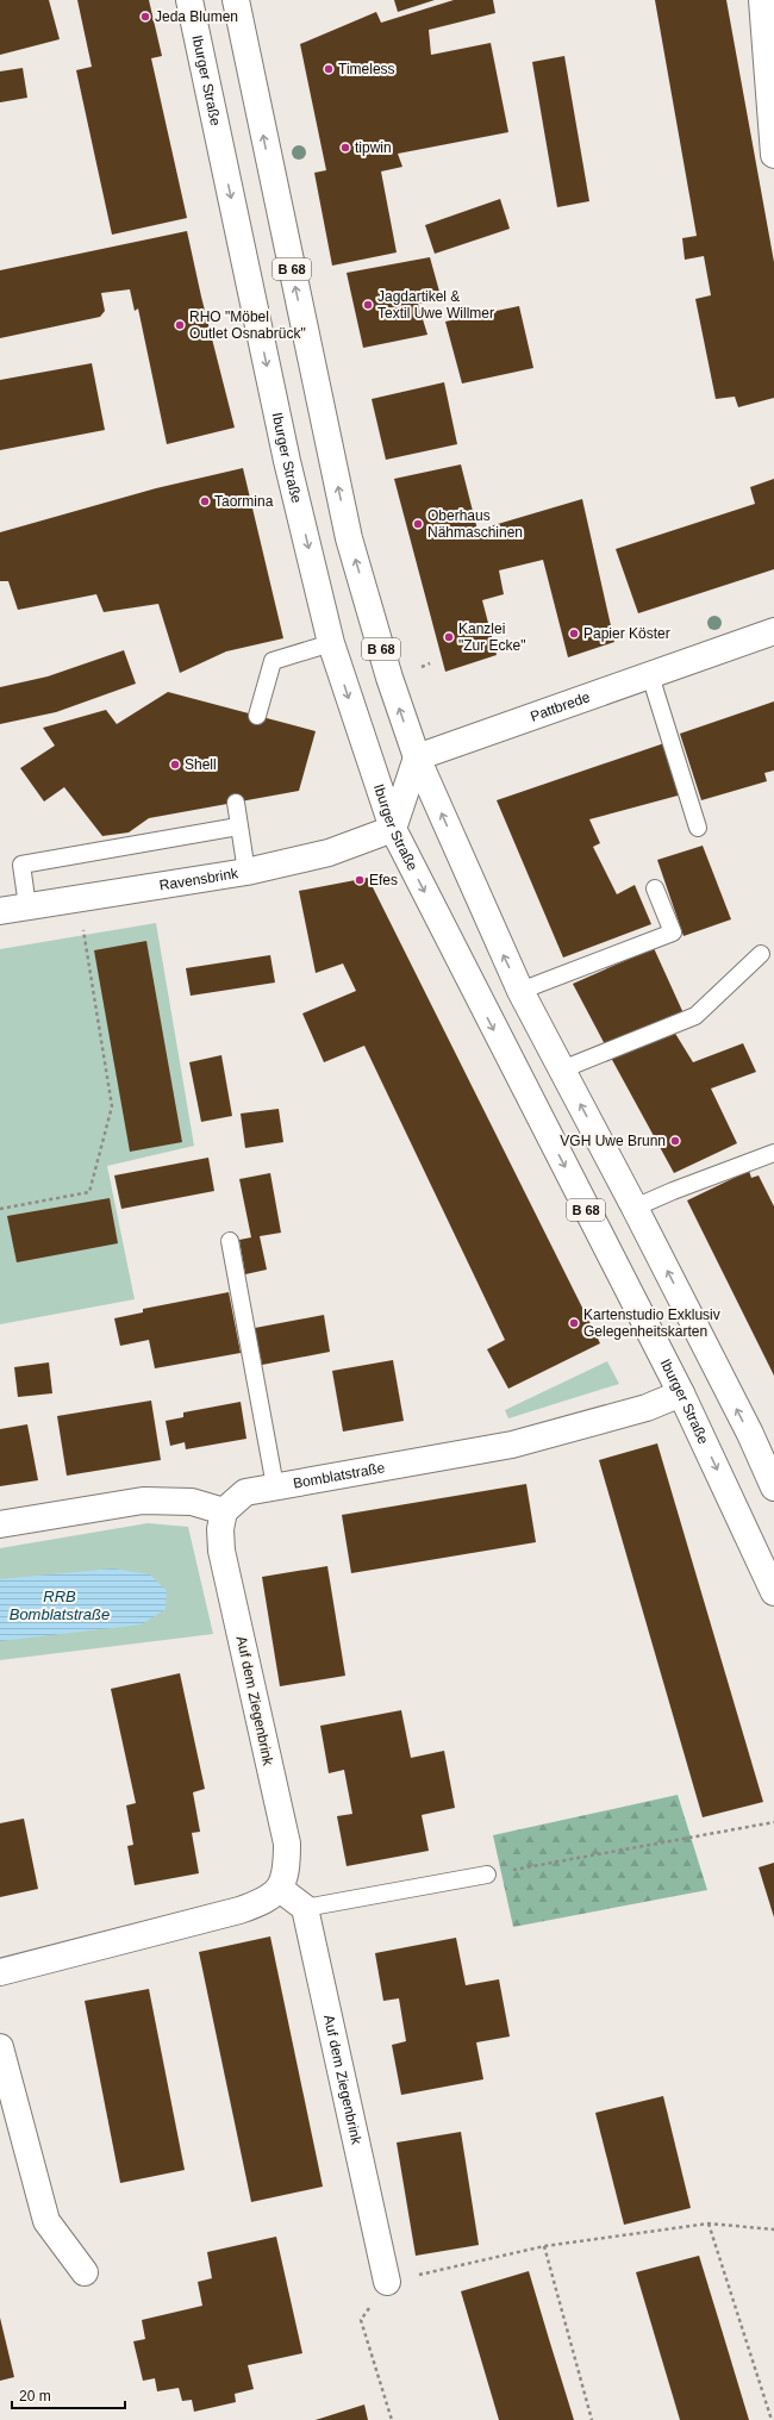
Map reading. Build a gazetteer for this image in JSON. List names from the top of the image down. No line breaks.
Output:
{"streets":{"main road":["Iburger Straße","B 68","Pattbrede","Ravensbrink","Bomblatstraße","Auf dem Ziegenbrink"]},"crossings":[["Iburger Straße","Ravensbrink"],["Iburger Straße","Bomblatstraße"],["B 68","Pattbrede"],["Bomblatstraße","Auf dem Ziegenbrink"]],"water":["RRB Bomblatstraße"],"places":["Jeda Blumen","Timeless","tipwin","Jagdartikel & Textil Uwe Willmer","RHO \"Möbel Outlet Osnabrück\"","Taormina","Oberhaus Nähmaschinen","Papier Köster","Kanzlei \"Zur Ecke\"","Shell","Efes","VGH Uwe Brunn","Kartenstudio Exklusiv Gelegenheitskarten"],"scale_bar":"20 m"}
